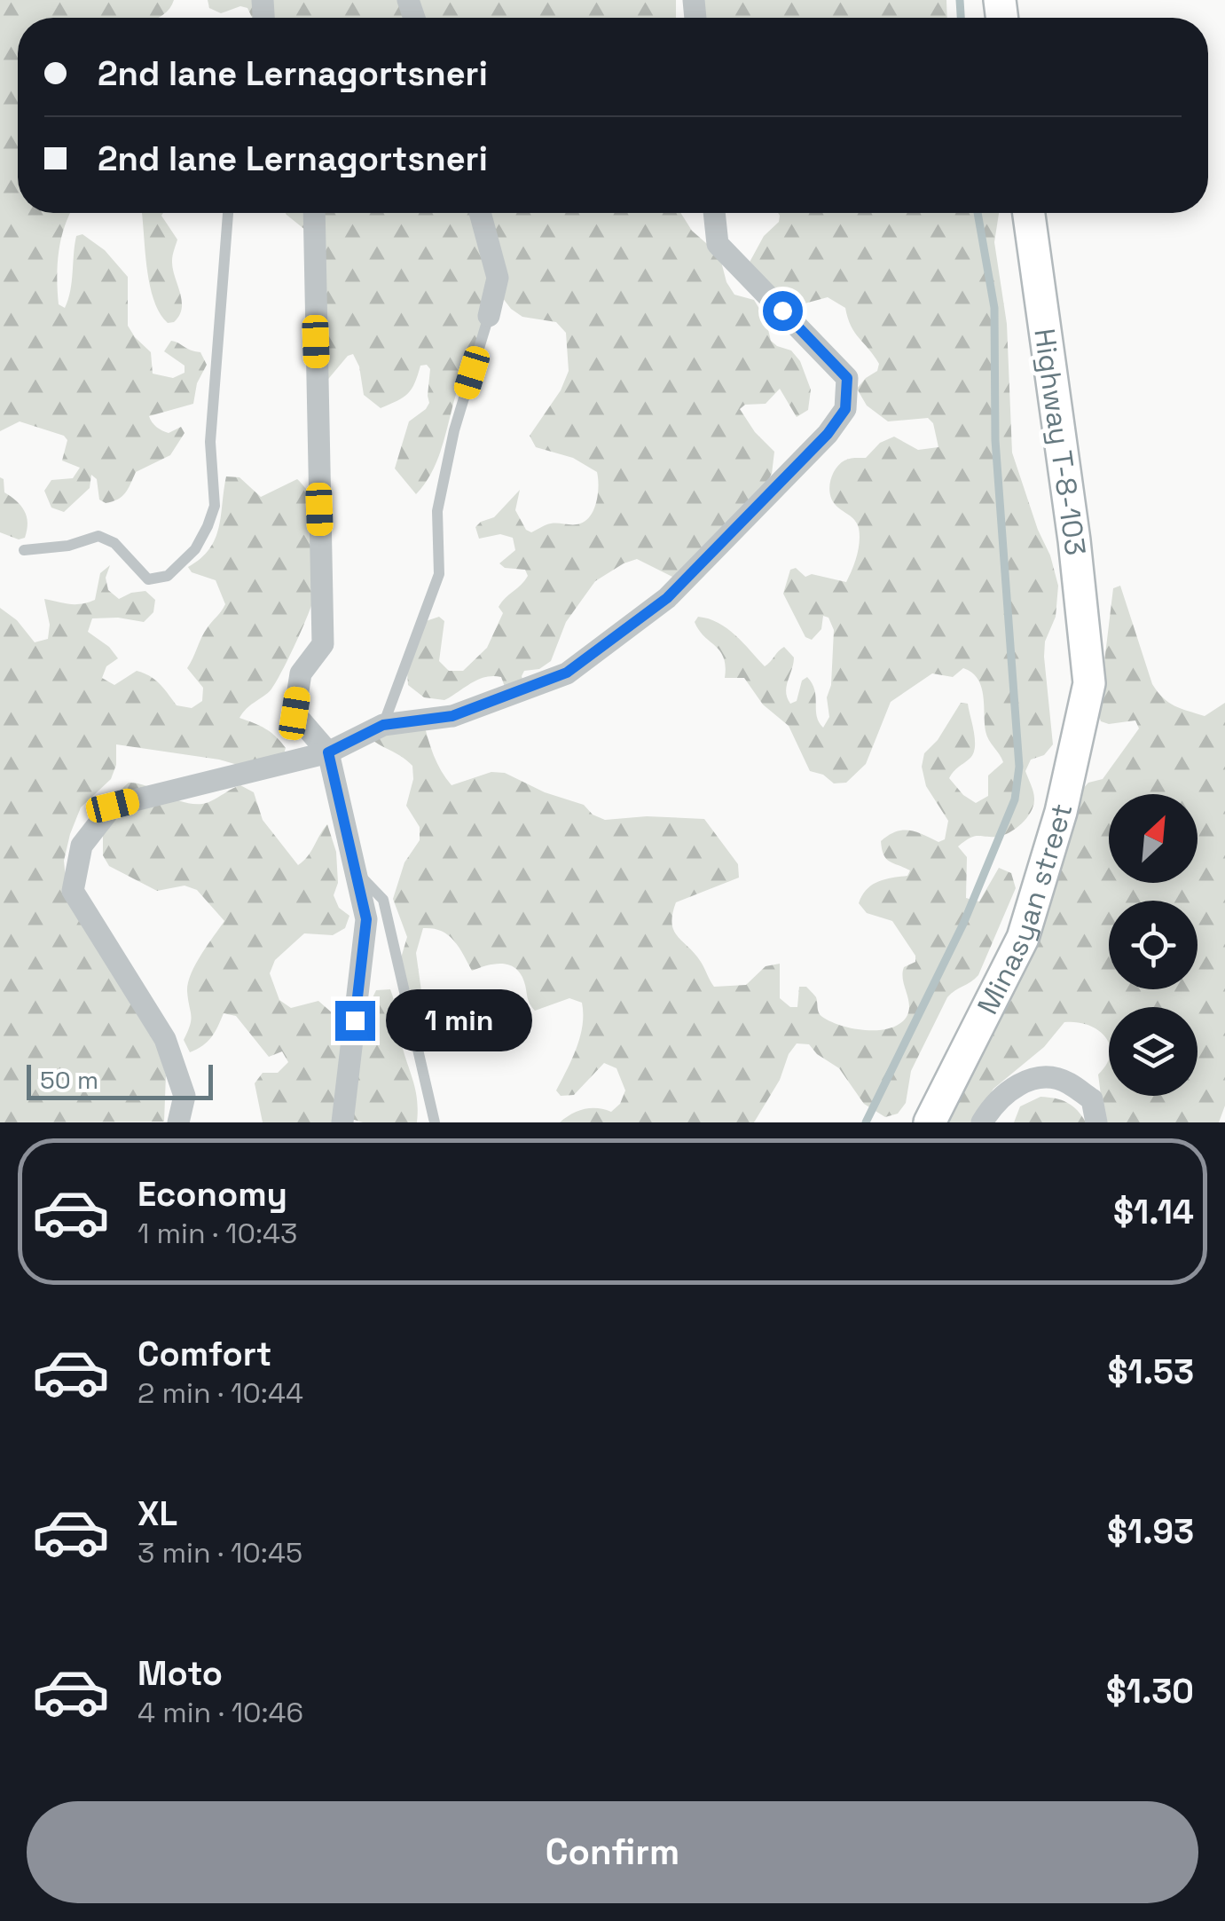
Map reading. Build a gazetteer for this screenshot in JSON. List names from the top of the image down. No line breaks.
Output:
{"streets":{"street":["Highway T-8-103","Minasyan street"]},"crossings":[["Highway T-8-103","Minasyan street"]],"scale_bar":"50 m","north":"top right","page":{"banner":["2nd lane Lernagortsneri","2nd lane Lernagortsneri"],"bubble":"1 min","scale":"50 m","list":[{"name":"Economy","note":"1 min · 10:43","value":"$1.14"},{"name":"Comfort","note":"2 min · 10:44","value":"$1.53"},{"name":"XL","note":"3 min · 10:45","value":"$1.93"},{"name":"Moto","note":"4 min · 10:46","value":"$1.30"}],"buttons":"Confirm"}}
